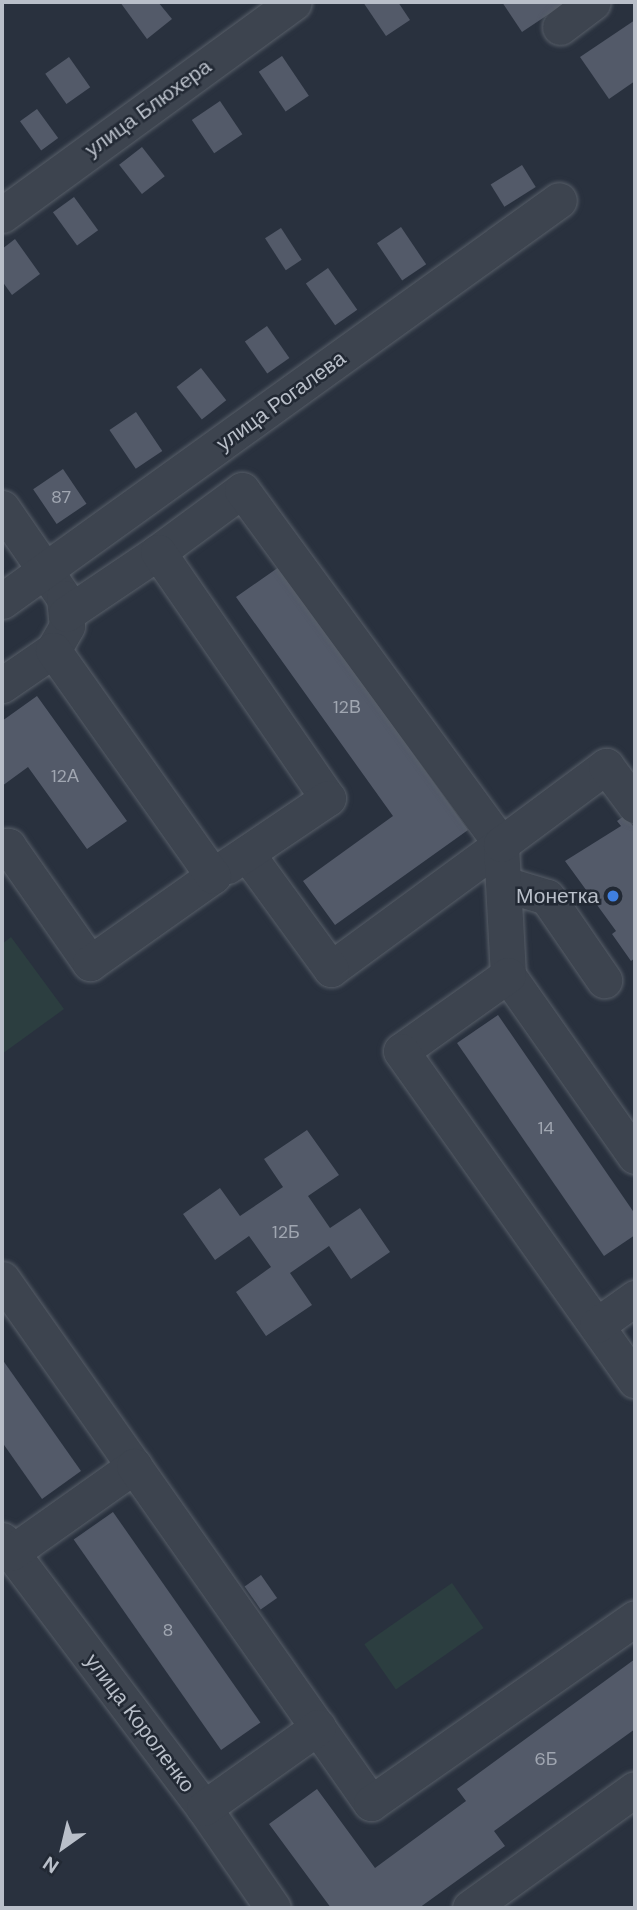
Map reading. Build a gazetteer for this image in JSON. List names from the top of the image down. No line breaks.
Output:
{"streets":{"street":["улица Блюхера","улица Рогалева","улица Короленко"]},"places":["Монетка"],"house_numbers":["87","12В","12А","14","12Б","8","6Б"],"north":"bottom left"}
